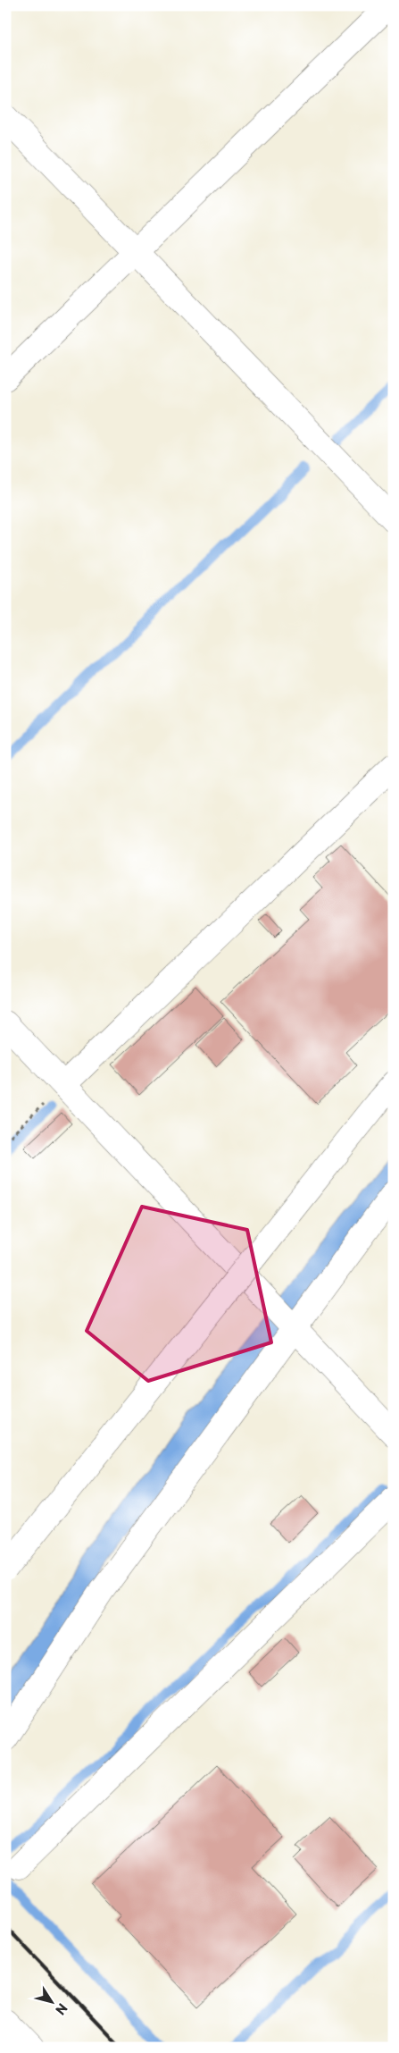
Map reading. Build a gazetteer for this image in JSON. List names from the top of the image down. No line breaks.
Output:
{"north":"bottom right"}
